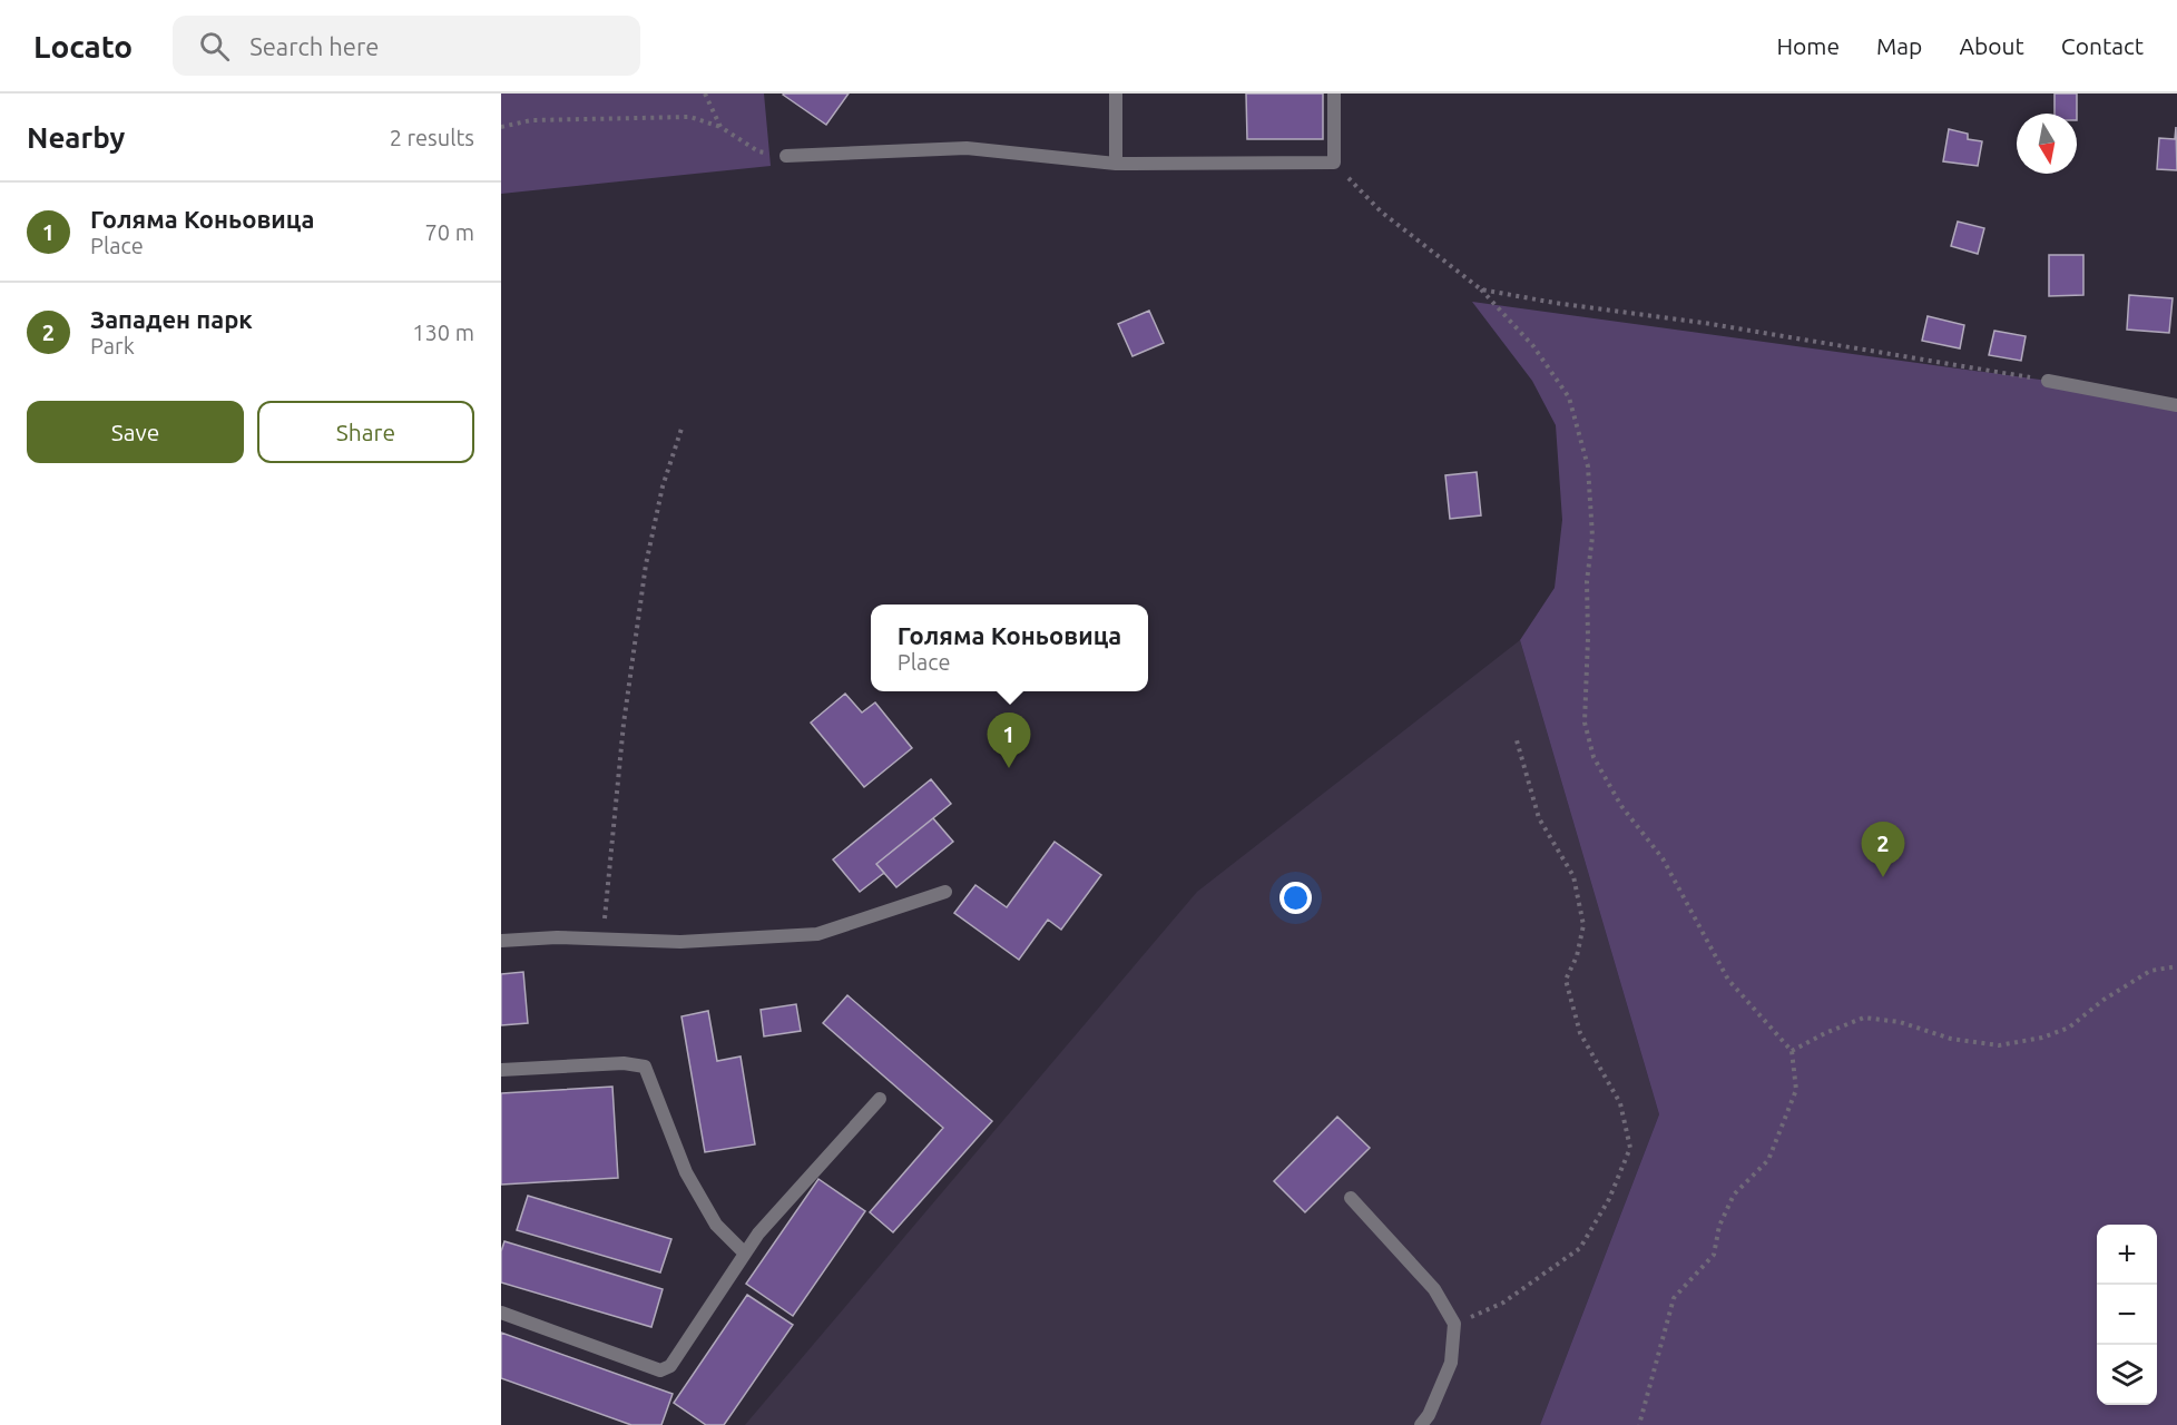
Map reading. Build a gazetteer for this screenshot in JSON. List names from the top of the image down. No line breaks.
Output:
{"north":"bottom","page":{"header":"Locato","search":"Search here","nav":["Home","Map","About","Contact"],"heading":["Nearby","2 results"],"list":[{"mark":"1","name":"Голяма Коньовица","note":"Place","value":"70 m"},{"mark":"2","name":"Западен парк","note":"Park","value":"130 m"}],"buttons":["Save","Share"],"popup":["Голяма Коньовица","Place"],"pins":["1","2"],"map_buttons":["+","−"]}}
